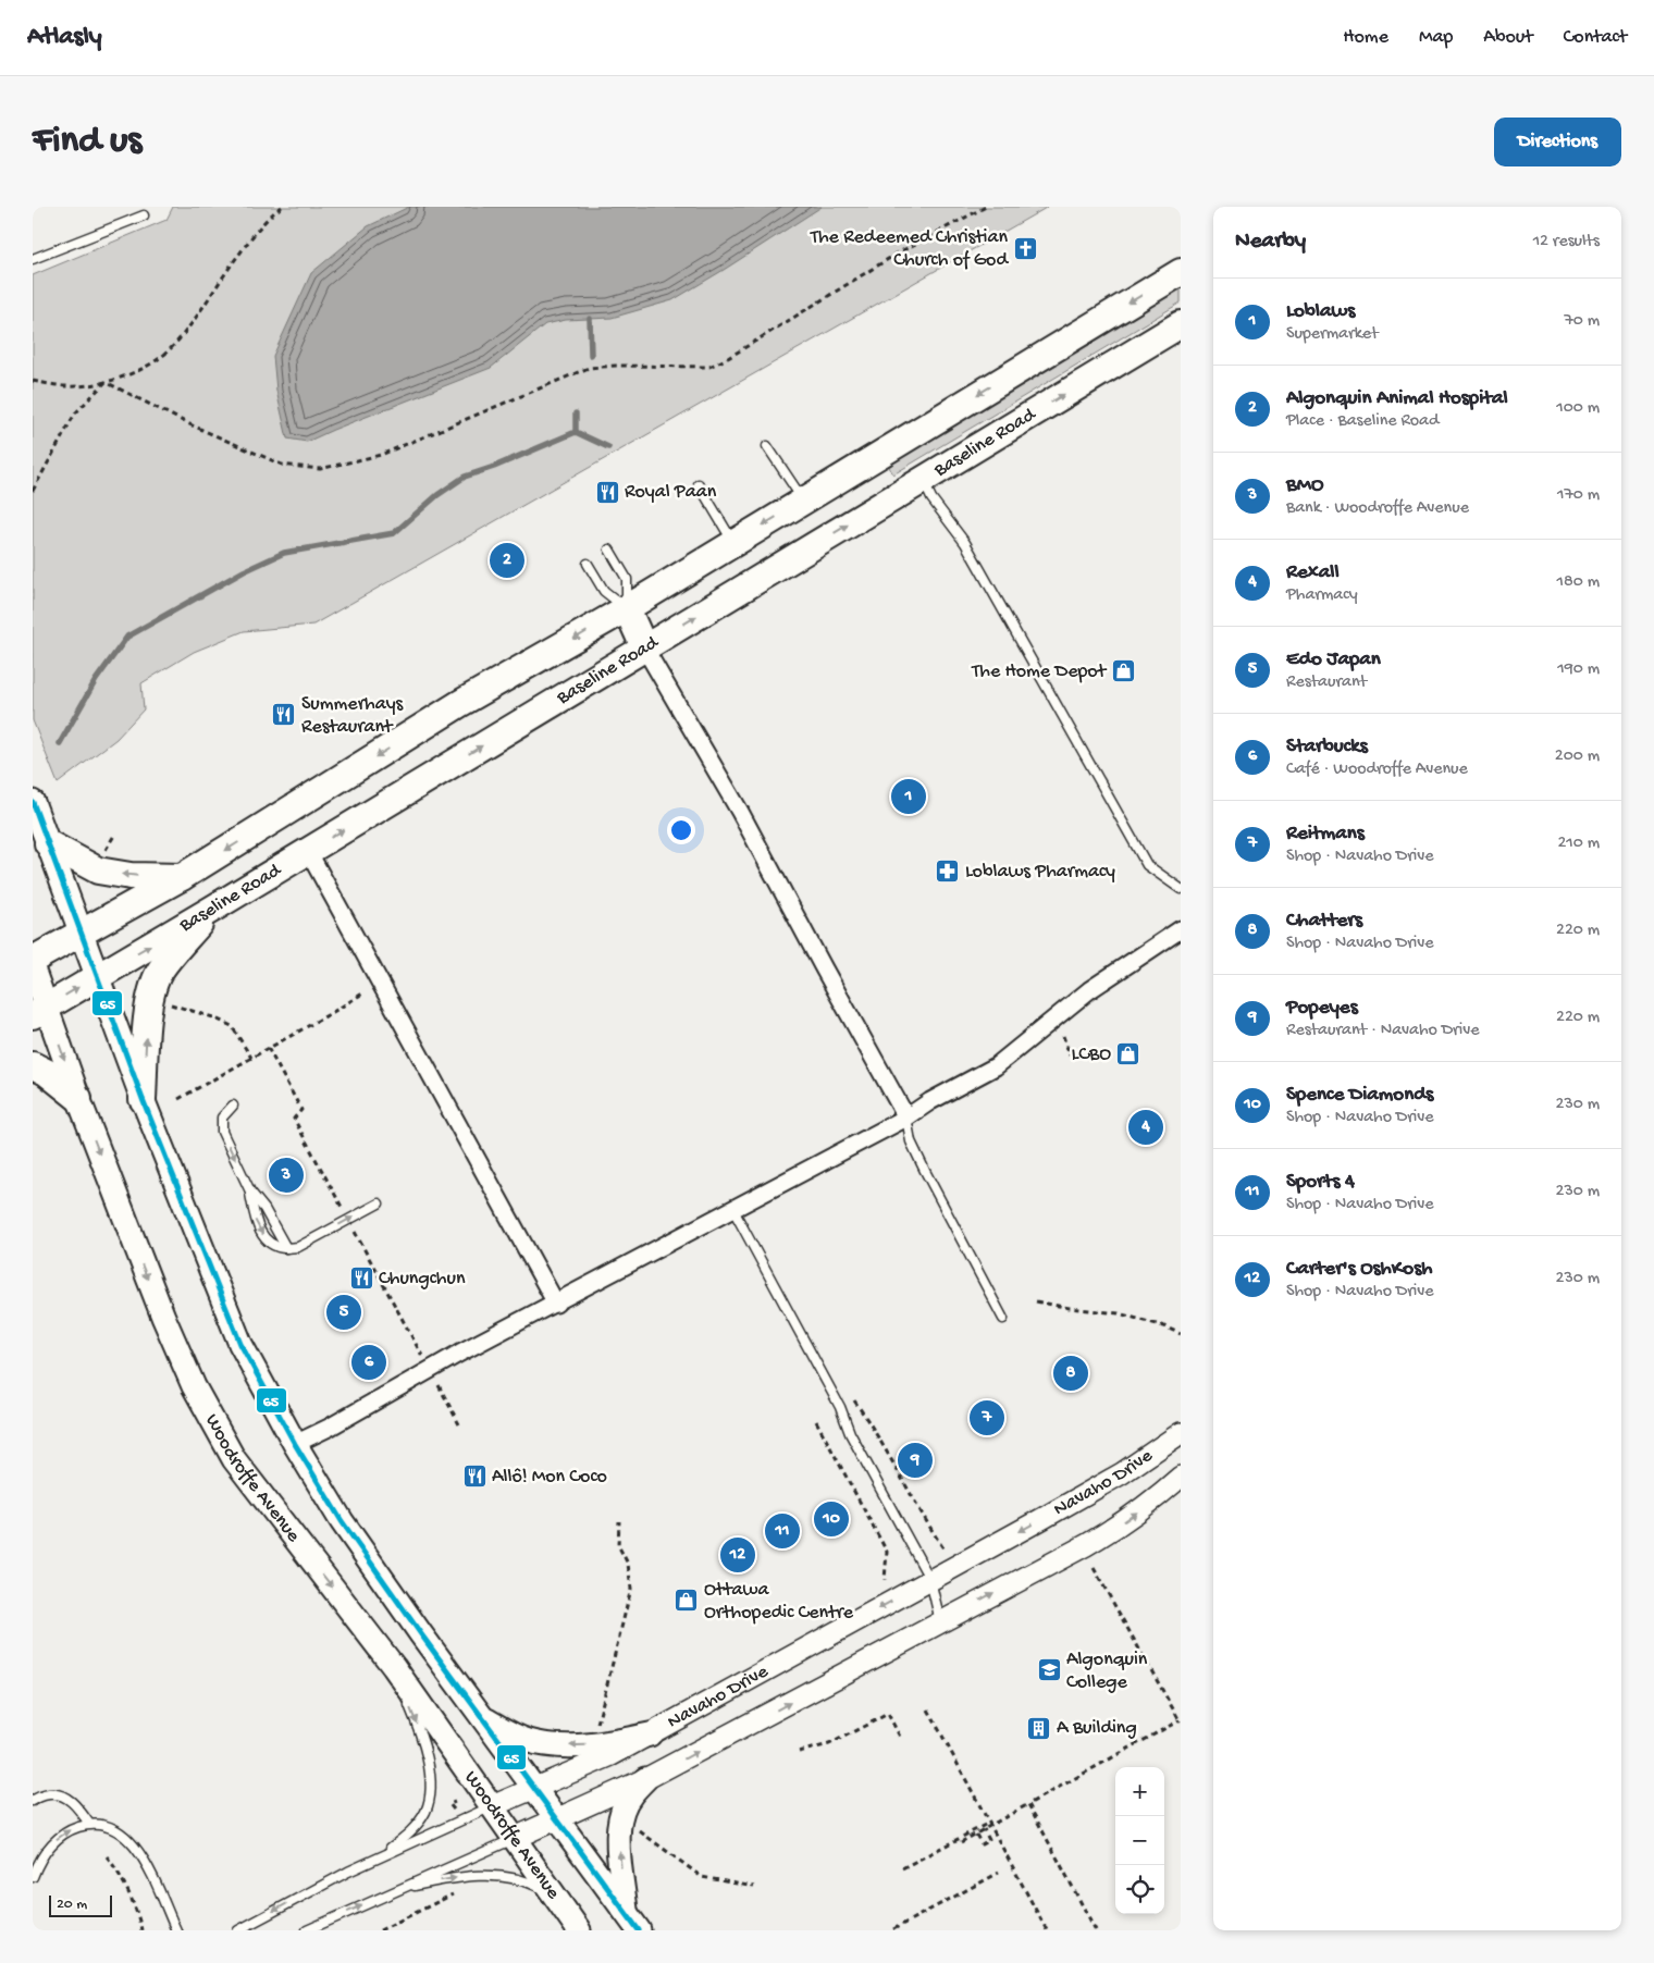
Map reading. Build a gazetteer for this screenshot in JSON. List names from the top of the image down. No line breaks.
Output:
{"streets":{"main road":["Baseline Road","Woodroffe Avenue"],"street":["Navaho Drive"]},"crossings":[["Baseline Road","Woodroffe Avenue"],["Woodroffe Avenue","Navaho Drive"]],"places":{"church":["The Redeemed Christian Church of God"],"restaurant":["Royal Paan","Summerhays Restaurant","Chungchun","Allô! Mon Coco"],"shop":["The Home Depot","LCBO","Ottawa Orthopedic Centre"],"pharmacy":["Loblaws Pharmacy"],"school or university":["Algonquin College"],"building":["A Building"]},"lines":["transit line 65"],"scale_bar":"20 m","page":{"header":"Atlasly","nav":["Home","Map","About","Contact"],"buttons":"Directions","title":"Find us","heading":["Nearby","12 results"],"list":[{"mark":"1","name":"Loblaws","note":"Supermarket","value":"70 m"},{"mark":"2","name":"Algonquin Animal Hospital","note":"Place · Baseline Road","value":"100 m"},{"mark":"3","name":"BMO","note":"Bank · Woodroffe Avenue","value":"170 m"},{"mark":"4","name":"Rexall","note":"Pharmacy","value":"180 m"},{"mark":"5","name":"Edo Japan","note":"Restaurant","value":"190 m"},{"mark":"6","name":"Starbucks","note":"Café · Woodroffe Avenue","value":"200 m"},{"mark":"7","name":"Reitmans","note":"Shop · Navaho Drive","value":"210 m"},{"mark":"8","name":"Chatters","note":"Shop · Navaho Drive","value":"220 m"},{"mark":"9","name":"Popeyes","note":"Restaurant · Navaho Drive","value":"220 m"},{"mark":"10","name":"Spence Diamonds","note":"Shop · Navaho Drive","value":"230 m"},{"mark":"11","name":"Sports 4","note":"Shop · Navaho Drive","value":"230 m"},{"mark":"12","name":"Carter's OshKosh","note":"Shop · Navaho Drive","value":"230 m"}],"pins":["2","1","4","3","5","6","8","7","9","10","11","12"],"map_buttons":["+","−"],"scale":"20 m"}}
